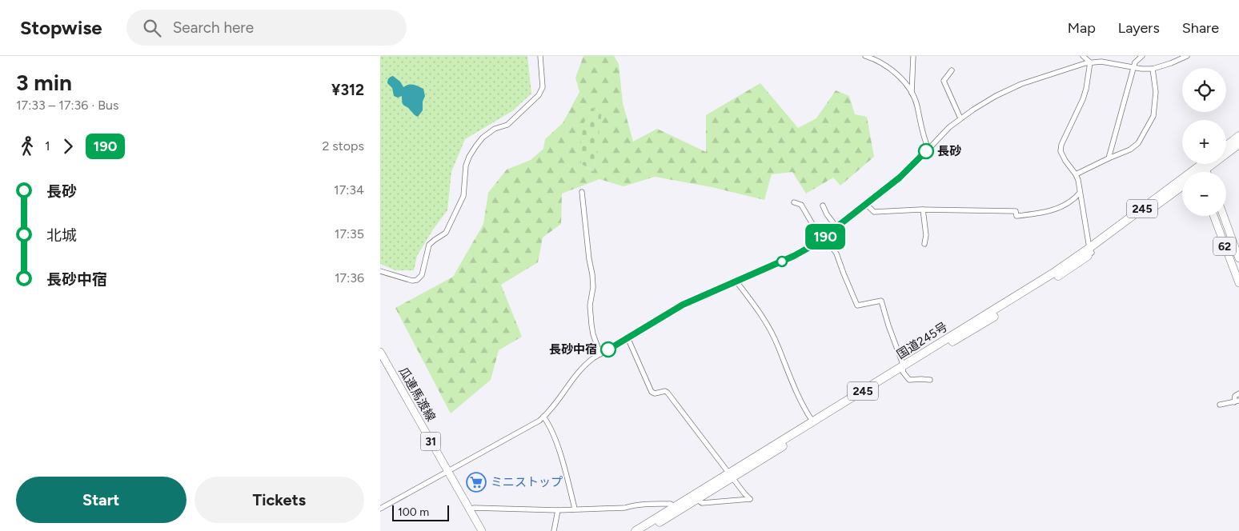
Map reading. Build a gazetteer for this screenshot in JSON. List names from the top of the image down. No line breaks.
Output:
{"streets":{"highway":["245","国道245号"],"main road":["62","瓜連馬渡線","31"]},"places":{"other":["長砂","長砂中宿"],"supermarket":["ミニストップ"]},"lines":["bus line 190"],"scale_bar":"100 m","page":{"header":"Stopwise","search":"Search here","nav":["Map","Layers","Share"],"heading":["3 min","17:33 – 17:36 · Bus","¥312"],"on_map":"190","map_buttons":["+","−"],"legs":["1","190","2 stops"],"list":[{"name":"長砂","value":"17:34"},{"name":"北城","value":"17:35"},{"name":"長砂中宿","value":"17:36"}],"buttons":["Start","Tickets"],"scale":"100 m"}}
